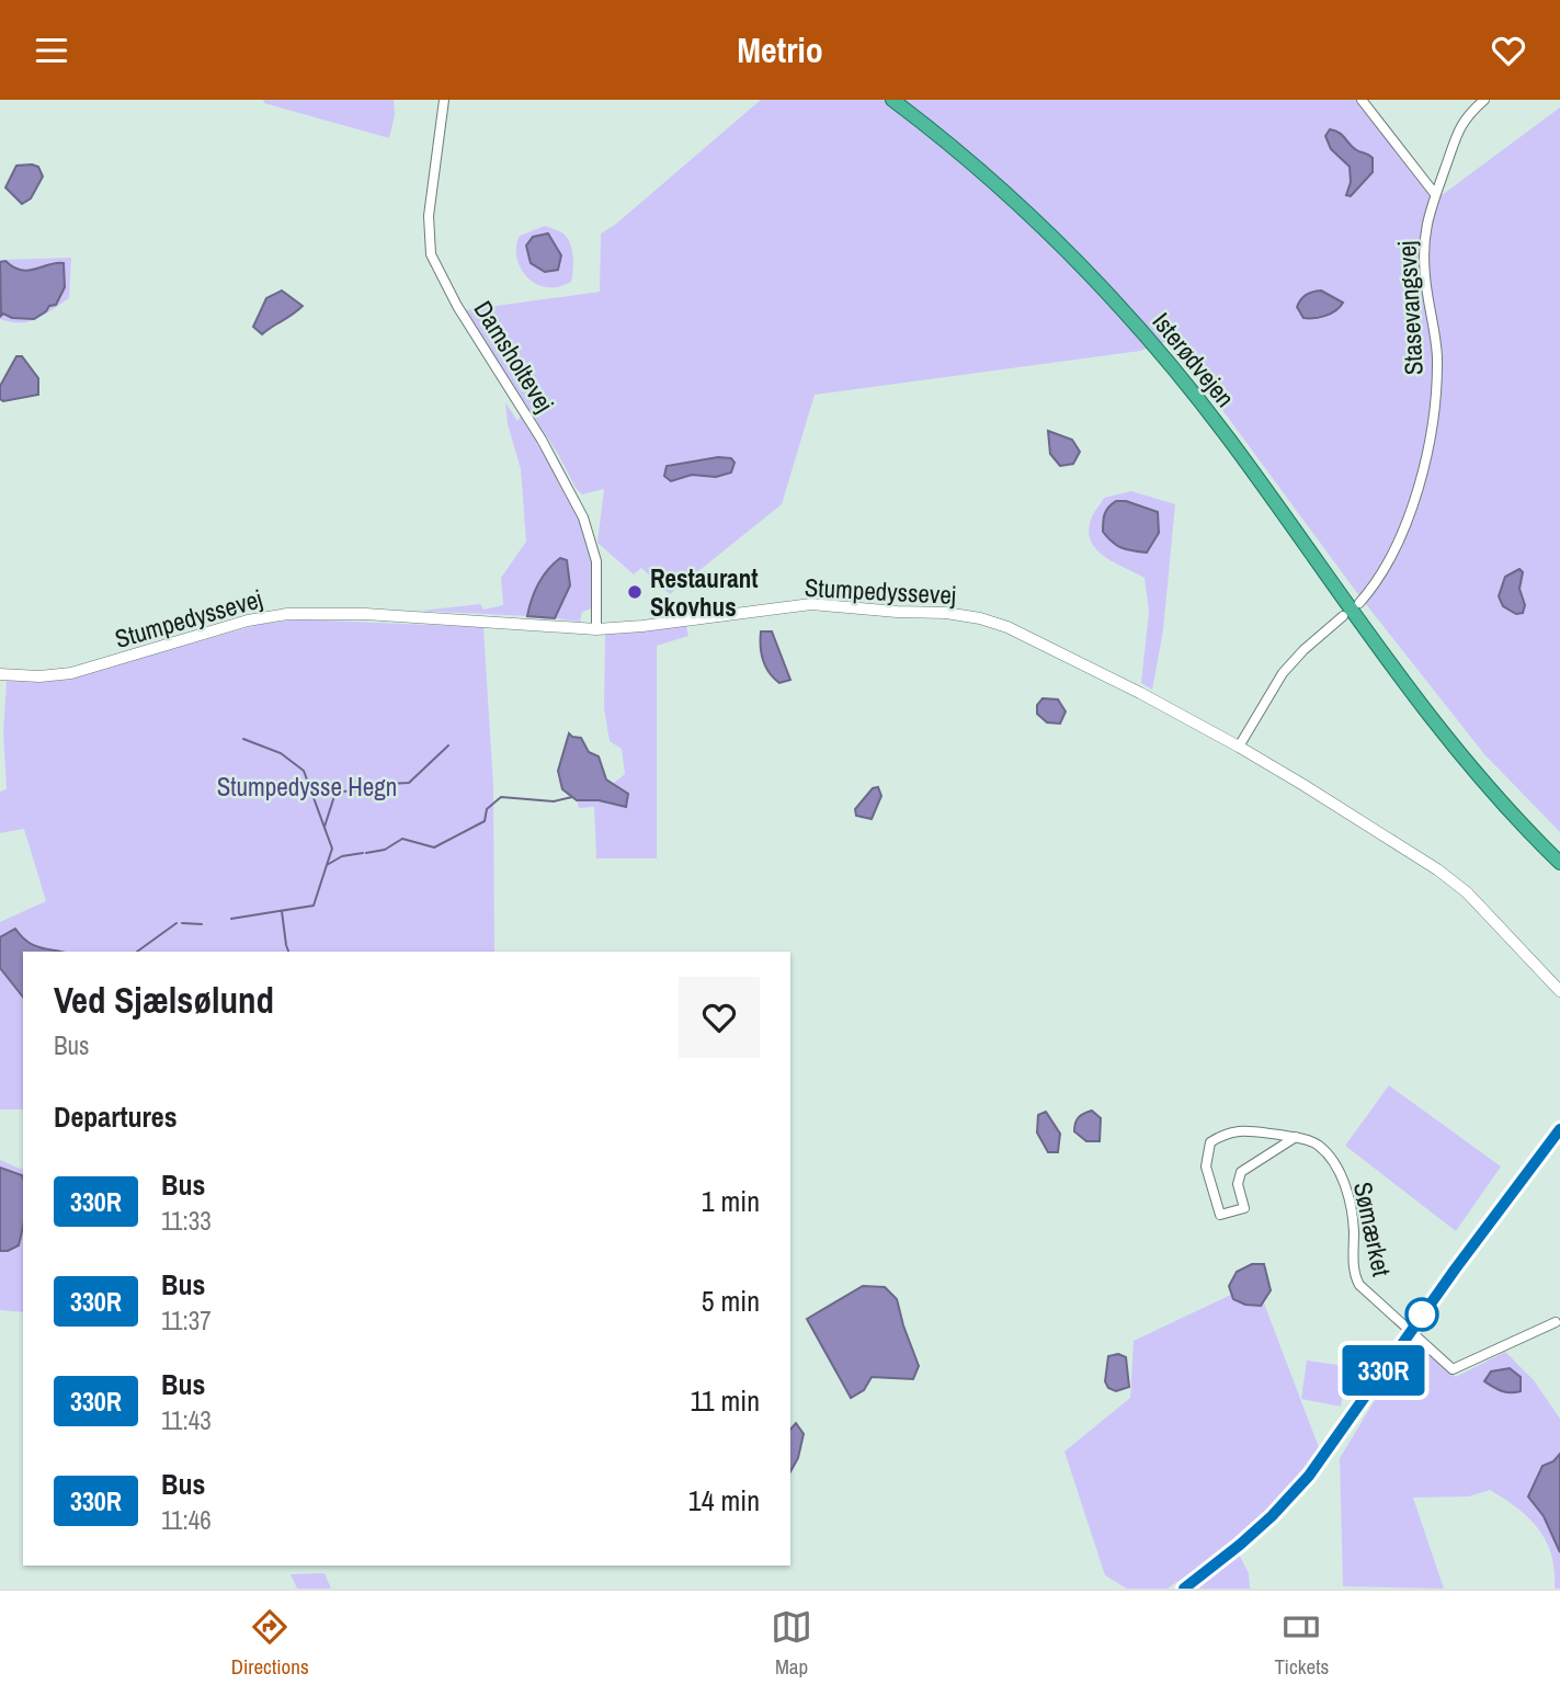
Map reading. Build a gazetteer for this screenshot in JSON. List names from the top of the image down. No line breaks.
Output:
{"streets":{"highway":["Isterødvejen"],"street":["Stasevangsvej","Damsholtevej","Stumpedyssevej","Sømærket"]},"crossings":[["Damsholtevej","Stumpedyssevej"]],"parks":["Stumpedysse Hegn"],"places":["Restaurant Skovhus"],"lines":["bus line 330R"],"page":{"header":"Metrio","on_map":"330R","heading":[["Ved Sjælsølund","Bus"],"Departures"],"list":[{"mark":"330R","name":"Bus","note":"11:33","value":"1 min"},{"mark":"330R","name":"Bus","note":"11:37","value":"5 min"},{"mark":"330R","name":"Bus","note":"11:43","value":"11 min"},{"mark":"330R","name":"Bus","note":"11:46","value":"14 min"}],"tabs":["Directions","Map","Tickets"]}}
